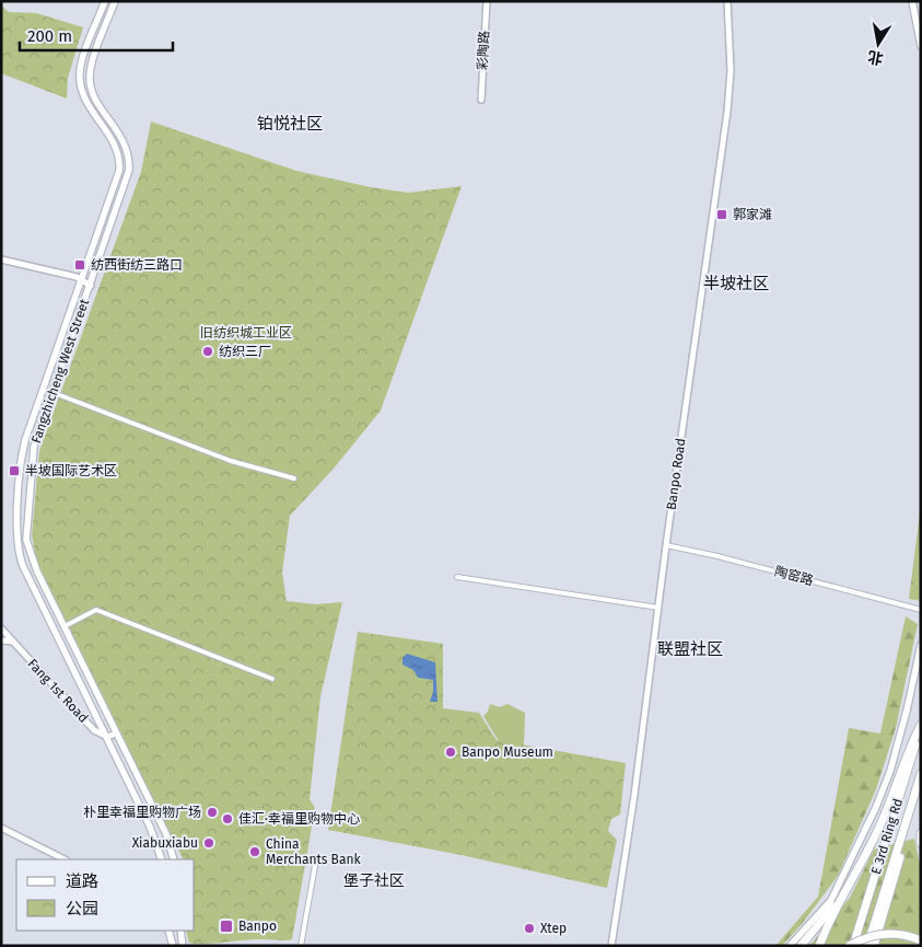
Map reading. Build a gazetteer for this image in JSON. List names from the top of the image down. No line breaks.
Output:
{"streets":{"highway":["E 3rd Ring Rd"],"main road":["Fangzhicheng West Street"],"street":["彩陶路","Banpo Road","陶窑路","Fang 1st Road"]},"crossings":[["Fangzhicheng West Street","Fang 1st Road"],["Banpo Road","陶窑路"]],"districts":["铂悦社区","半坡社区","联盟社区","堡子社区"],"parks":["旧纺织城工业区"],"places":{"transit":["郭家滩","纺西街纺三路口","半坡国际艺术区","Banpo"],"other":["纺织三厂","Banpo Museum","朴里幸福里购物广场","佳汇·幸福里购物中心","Xiabuxiabu","China Merchants Bank","Xtep"]},"legend":["道路","公园"],"scale_bar":"200 m","north":"bottom"}
